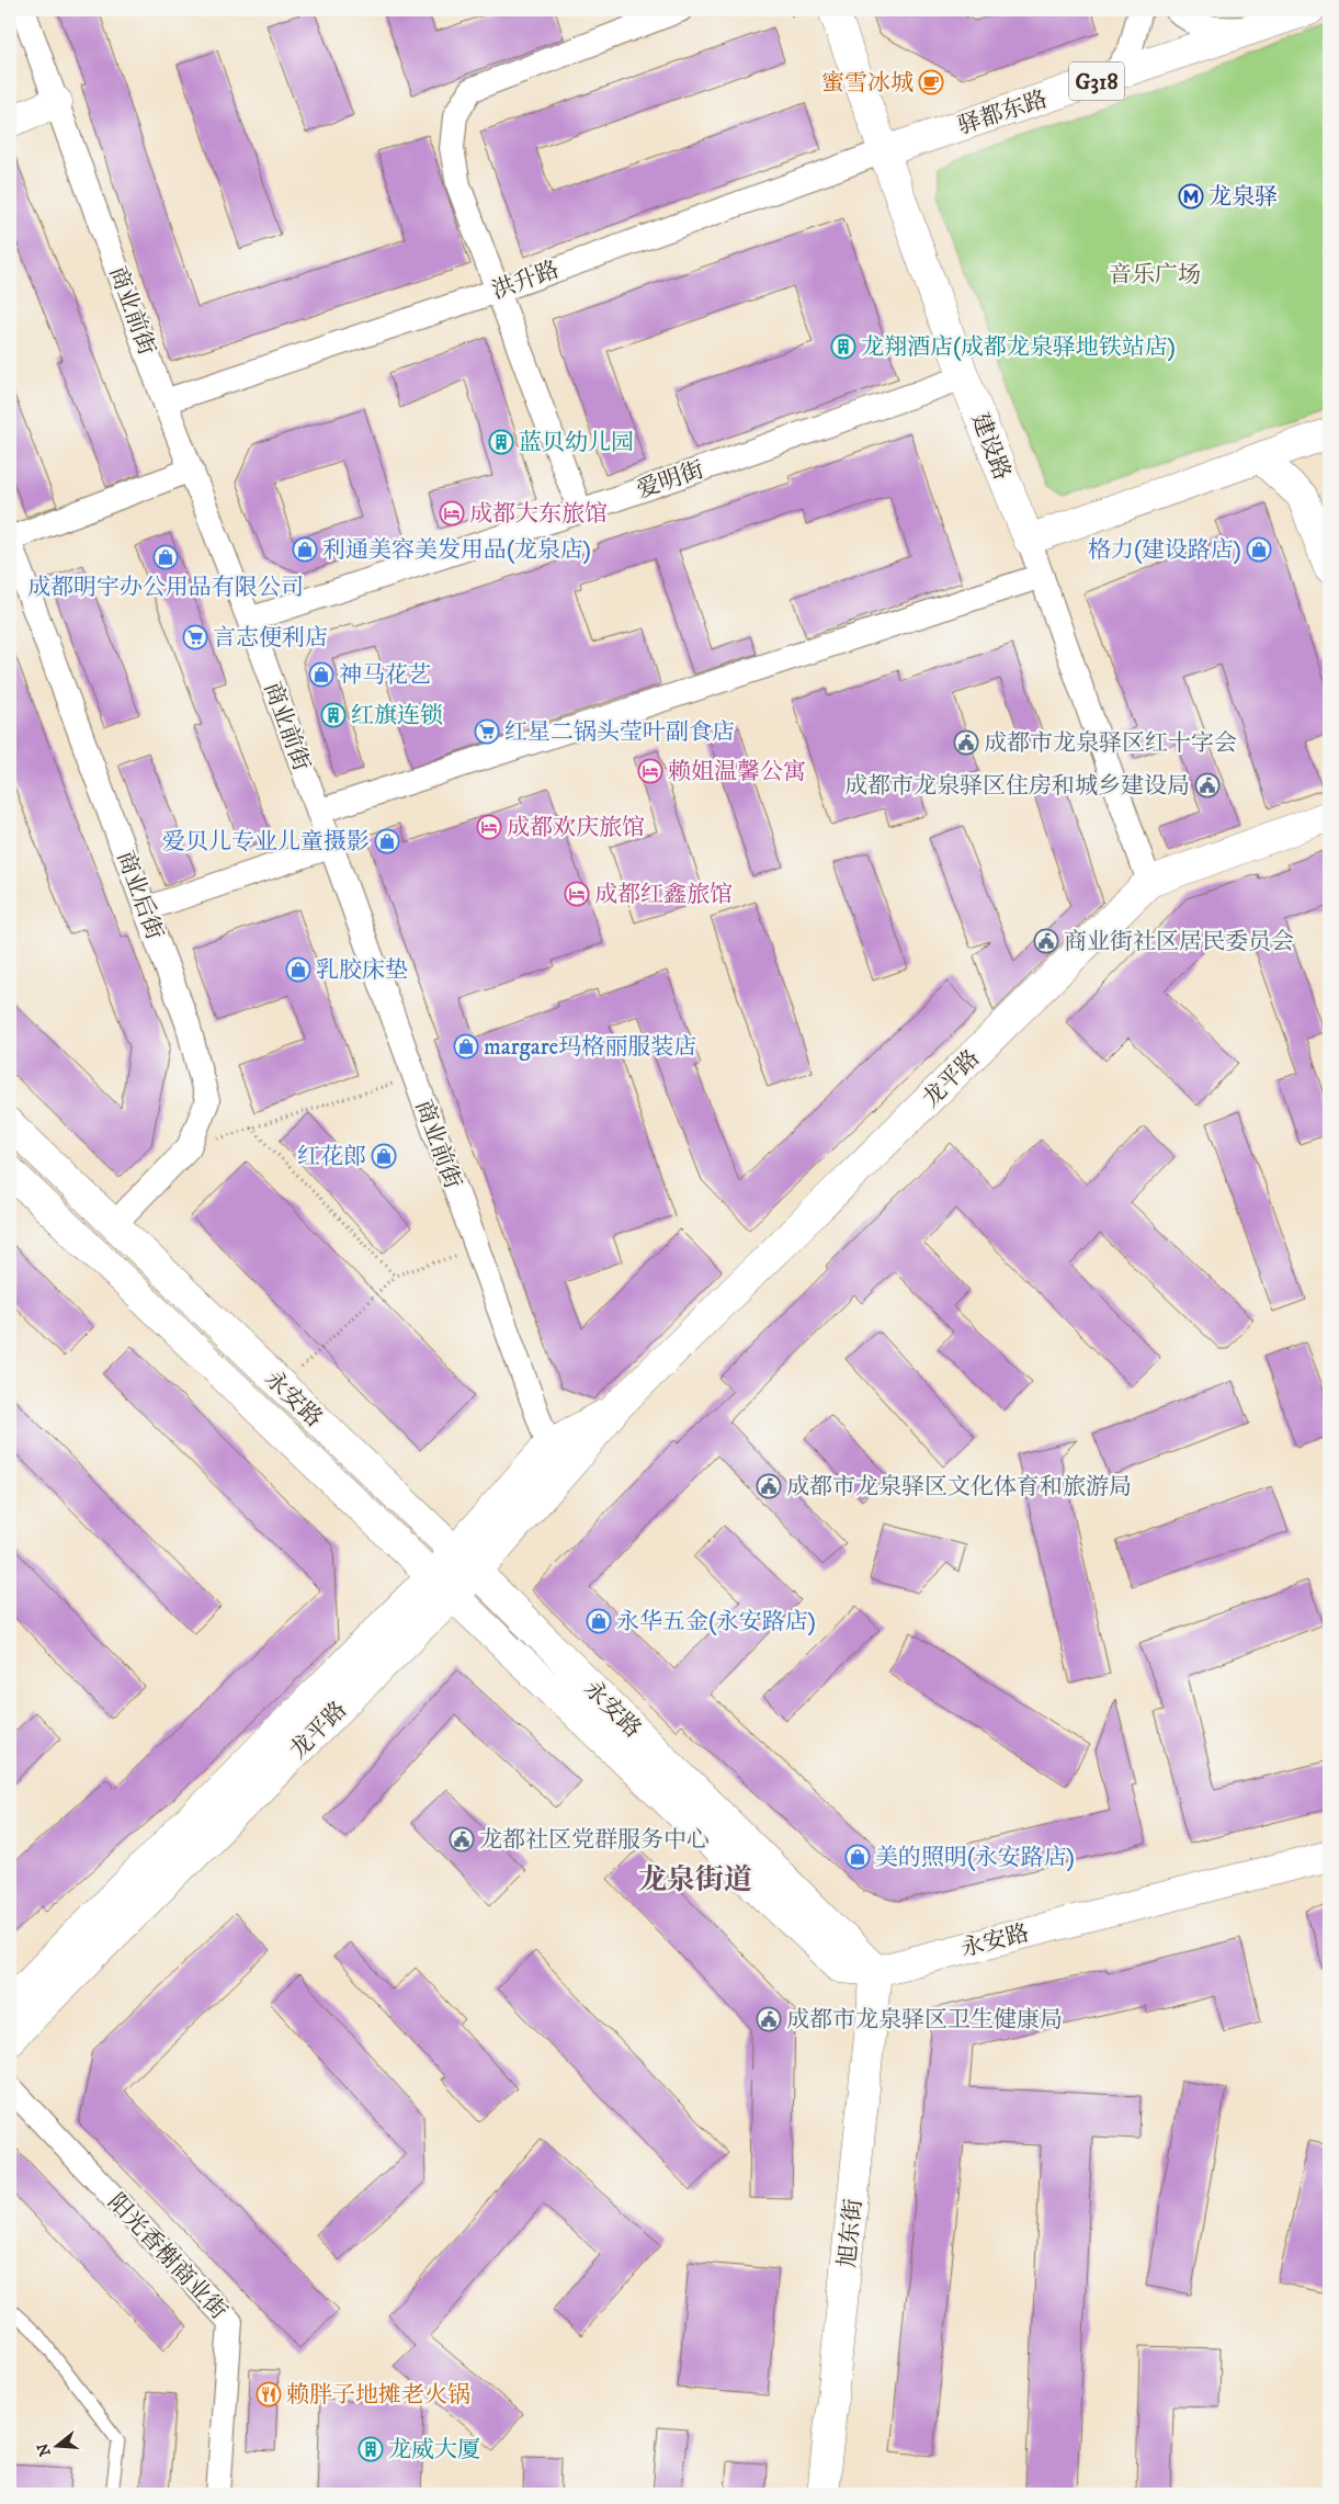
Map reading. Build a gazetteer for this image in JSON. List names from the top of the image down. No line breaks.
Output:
{"streets":{"main road":["G318","驿都东路","建设路","龙平路","永安路","旭东街"],"street":["洪升路","商业前街","爱明街","商业后街","阳光香榭商业街"]},"crossings":[["驿都东路","洪升路"],["驿都东路","建设路"],["洪升路","商业前街"],["洪升路","建设路"],["商业前街","爱明街"],["商业前街","龙平路"],["建设路","爱明街"],["建设路","龙平路"],["商业后街","永安路"],["龙平路","永安路"],["永安路","旭东街"]],"districts":["龙泉街道"],"parks":["音乐广场"],"places":{"cafe":["蜜雪冰城"],"metro station":["龙泉驿"],"building":["龙翔酒店(成都龙泉驿地铁站店)","蓝贝幼儿园","红旗连锁","龙威大厦"],"hotel":["成都大东旅馆","赖姐温馨公寓","成都欢庆旅馆","成都红鑫旅馆"],"shop":["利通美容美发用品(龙泉店)","格力(建设路店)","成都明宇办公用品有限公司","神马花艺","爱贝儿专业儿童摄影","乳胶床垫","margare玛格丽服装店","红花郎","永华五金(永安路店)","美的照明(永安路店)"],"supermarket":["言志便利店","红星二锅头莹叶副食店"],"public building":["成都市龙泉驿区红十字会","成都市龙泉驿区住房和城乡建设局","商业街社区居民委员会","成都市龙泉驿区文化体育和旅游局","龙都社区党群服务中心","成都市龙泉驿区卫生健康局"],"restaurant":["赖胖子地摊老火锅"]},"north":"left"}
